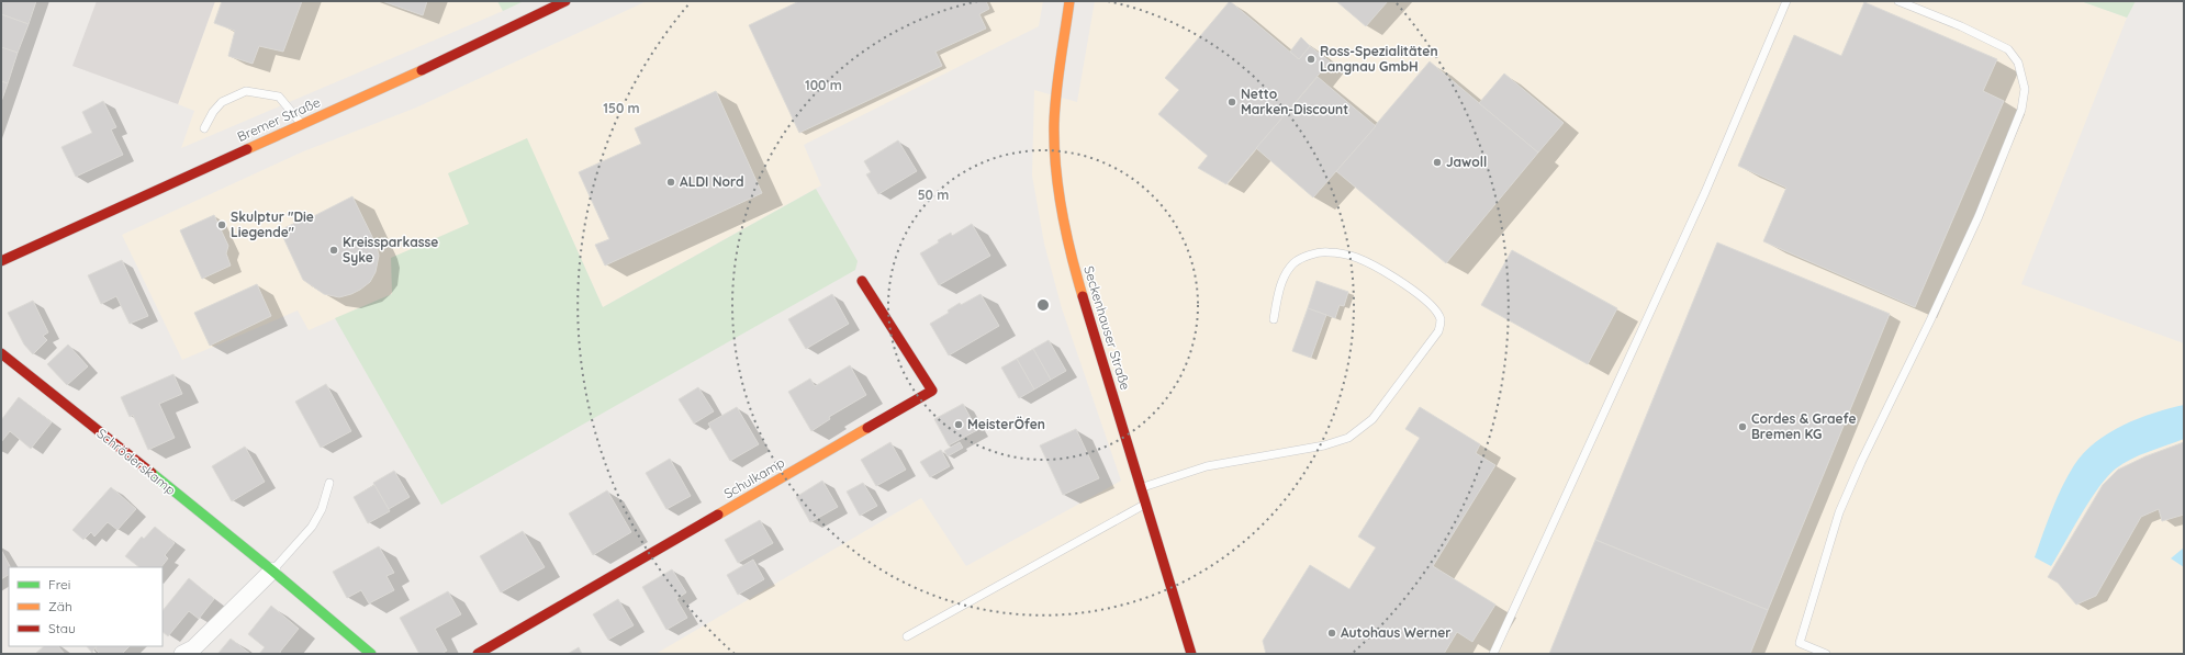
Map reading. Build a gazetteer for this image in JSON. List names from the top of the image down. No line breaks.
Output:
{"streets":{"main road":["Bremer Straße","Seckenhauser Straße","Schröderskamp","Schulkamp"]},"places":["Ross-Spezialitäten Langnau GmbH","Netto Marken-Discount","Jawoll","ALDI Nord","Skulptur \"Die Liegende\"","Kreissparkasse Syke","MeisterÖfen","Cordes & Graefe Bremen KG","Autohaus Werner"],"legend":["Frei","Zäh","Stau"],"rings":["100 m","150 m","50 m"]}
